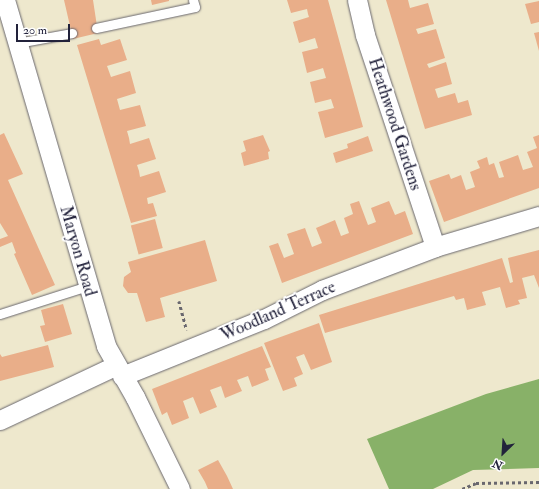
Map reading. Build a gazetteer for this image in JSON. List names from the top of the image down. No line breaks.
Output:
{"streets":{"street":["Heathwood Gardens","Maryon Road","Woodland Terrace"]},"crossings":[["Heathwood Gardens","Woodland Terrace"],["Maryon Road","Woodland Terrace"]],"scale_bar":"20 m","north":"bottom left"}
